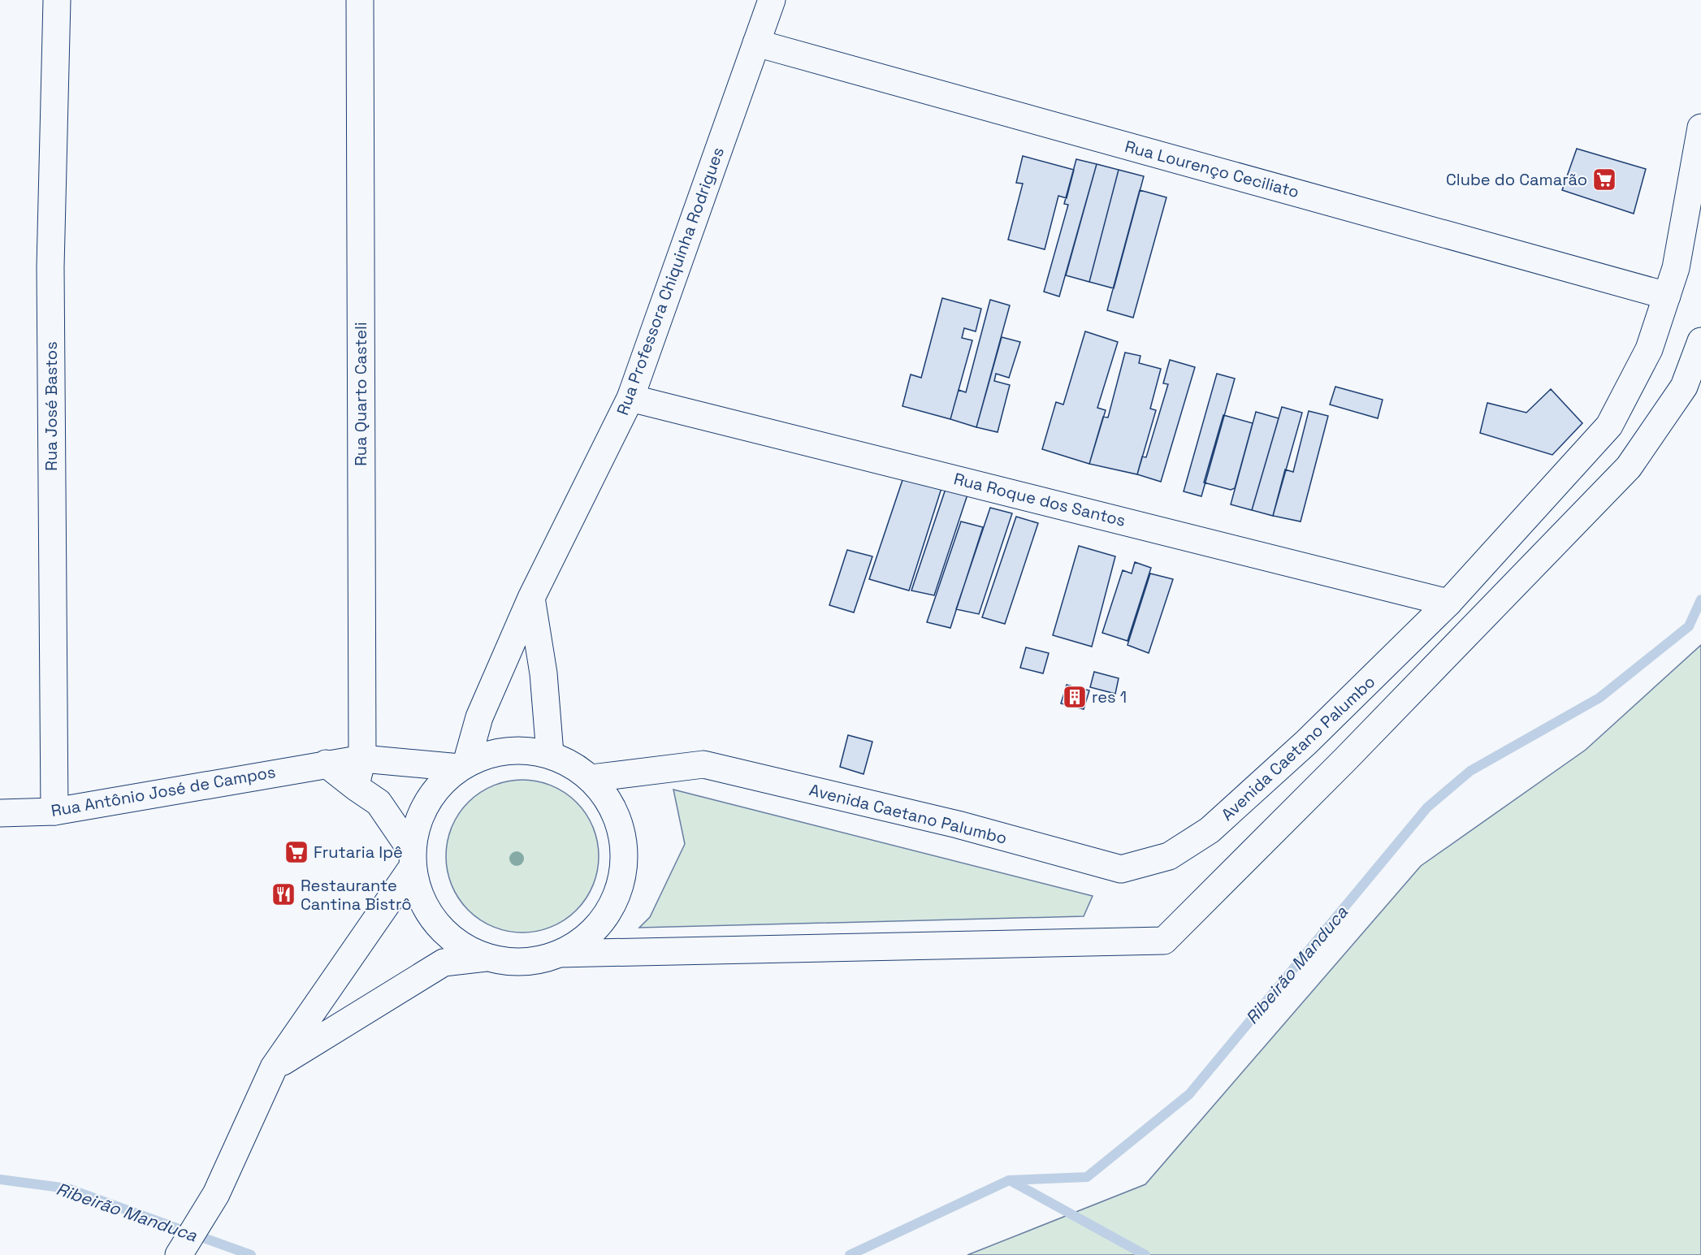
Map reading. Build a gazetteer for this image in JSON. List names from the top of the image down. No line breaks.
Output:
{"streets":{"main road":["Rua Lourenço Ceciliato","Rua Professora Chiquinha Rodrigues","Rua Quarto Casteli","Rua José Bastos","Rua Roque dos Santos","Avenida Caetano Palumbo","Rua Antônio José de Campos"]},"crossings":[["Rua Lourenço Ceciliato","Rua Professora Chiquinha Rodrigues"],["Rua Lourenço Ceciliato","Avenida Caetano Palumbo"],["Rua Professora Chiquinha Rodrigues","Rua Roque dos Santos"],["Rua Professora Chiquinha Rodrigues","Rua Antônio José de Campos"],["Rua Quarto Casteli","Rua Antônio José de Campos"],["Rua José Bastos","Rua Antônio José de Campos"],["Rua Roque dos Santos","Avenida Caetano Palumbo"]],"water":["Ribeirão Manduca"],"places":{"supermarket":["Clube do Camarão","Frutaria Ipê"],"building":["res 1"],"restaurant":["Restaurante Cantina Bistrô"]}}
